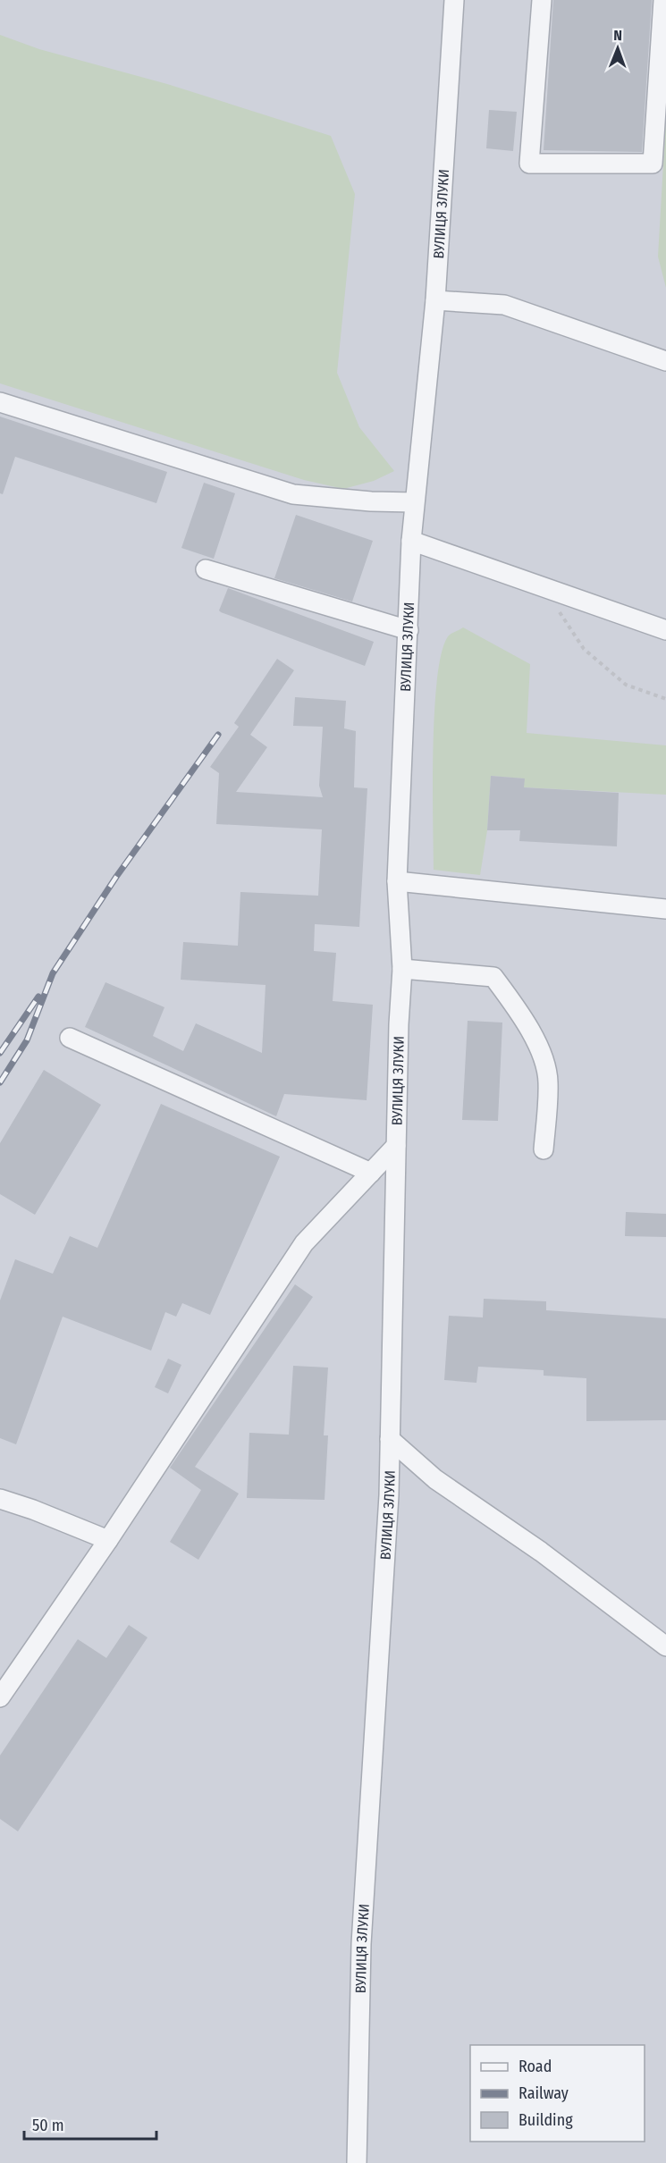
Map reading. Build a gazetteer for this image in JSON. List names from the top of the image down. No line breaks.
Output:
{"streets":{"street":["ВУЛИЦЯ ЗЛУКИ"]},"legend":["Road","Railway","Building"],"scale_bar":"50 m","north":"top"}
